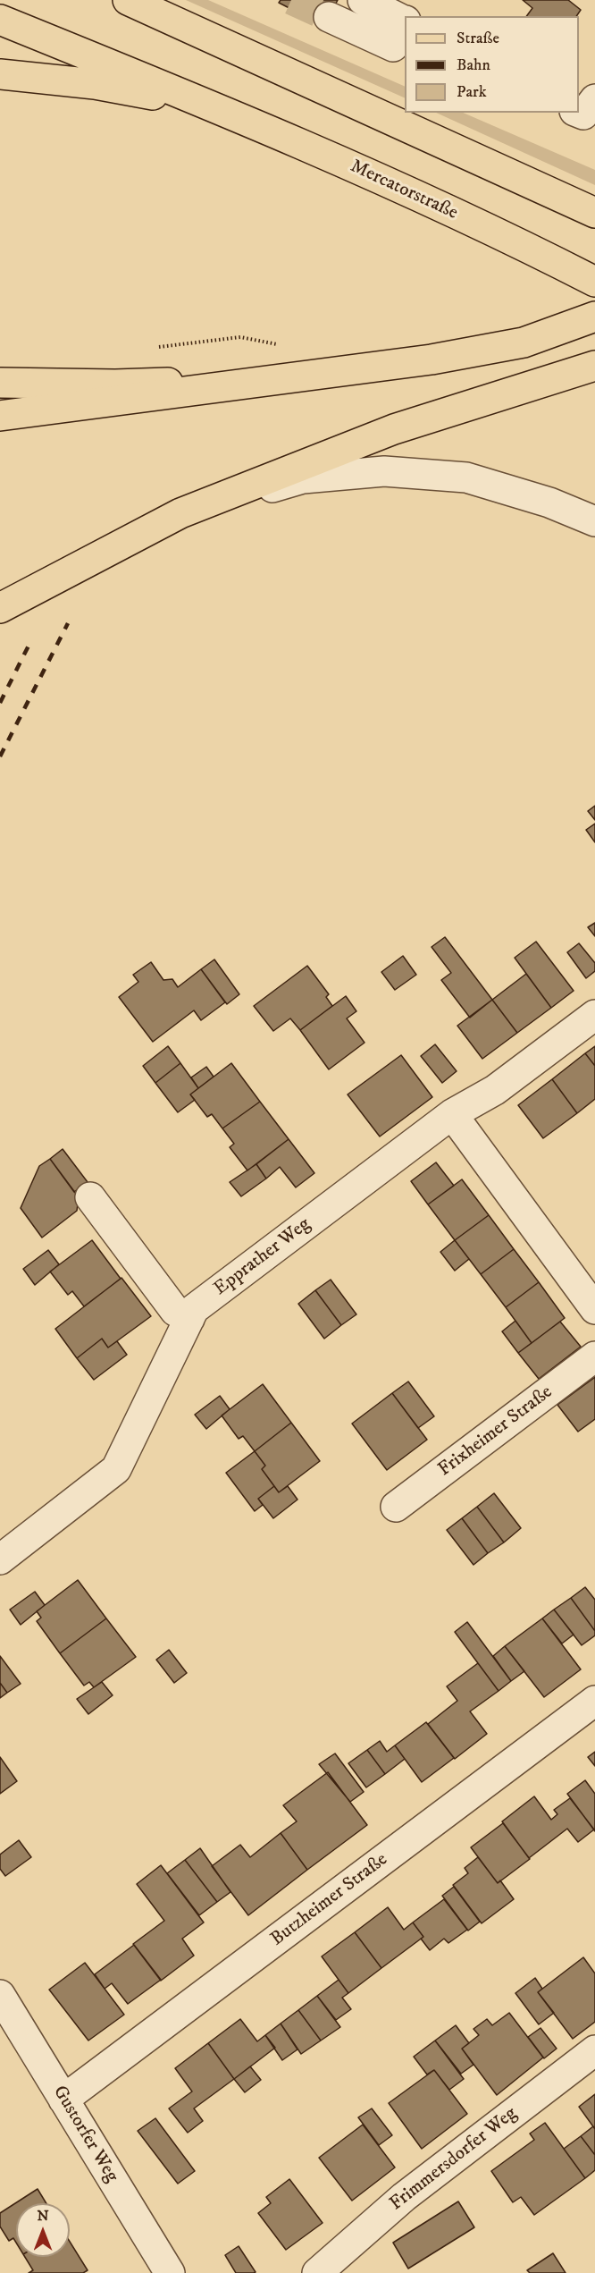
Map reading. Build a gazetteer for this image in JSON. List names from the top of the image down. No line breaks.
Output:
{"streets":{"main road":["Mercatorstraße"],"street":["Epprather Weg","Frixheimer Straße","Butzheimer Straße","Gustorfer Weg","Frimmersdorfer Weg"]},"crossings":[["Butzheimer Straße","Gustorfer Weg"]],"legend":["Straße","Bahn","Park"],"north":"top"}
